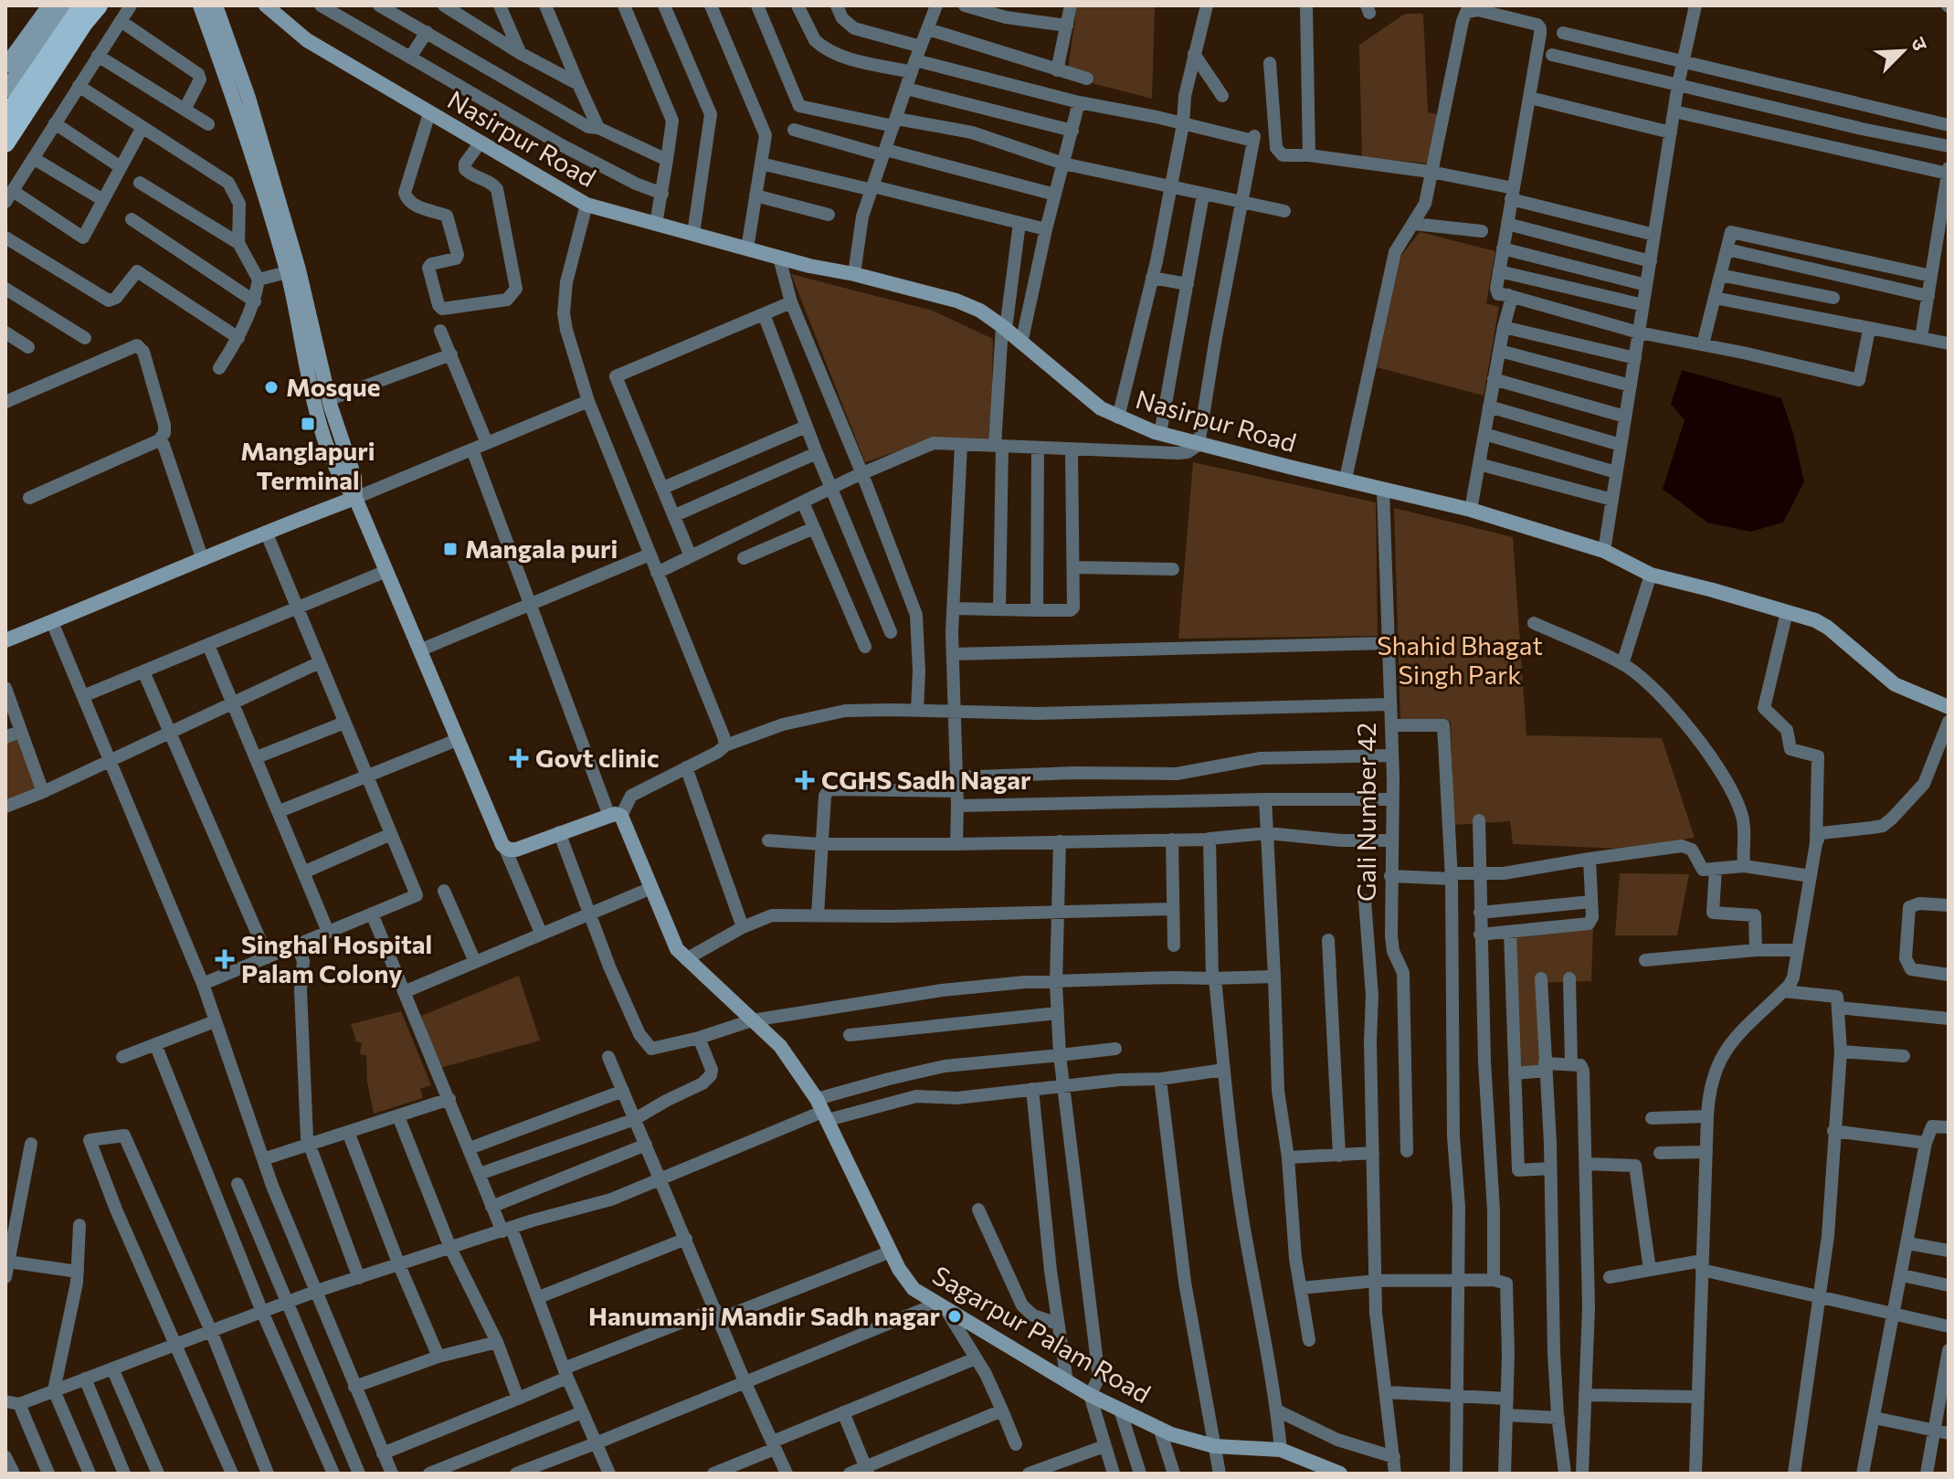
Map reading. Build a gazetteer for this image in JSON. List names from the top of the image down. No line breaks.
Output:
{"streets":{"street":["Nasirpur Road","Gali Number 42","Sagarpur Palam Road"]},"crossings":[["Nasirpur Road","Gali Number 42"]],"parks":["Shahid Bhagat Singh Park"],"places":{"other":["Mosque","Hanumanji Mandir Sadh nagar"],"transit":["Manglapuri Terminal","Mangala puri"],"health":["Govt clinic","CGHS Sadh Nagar","Singhal Hospital Palam Colony"]},"north":"top right"}
